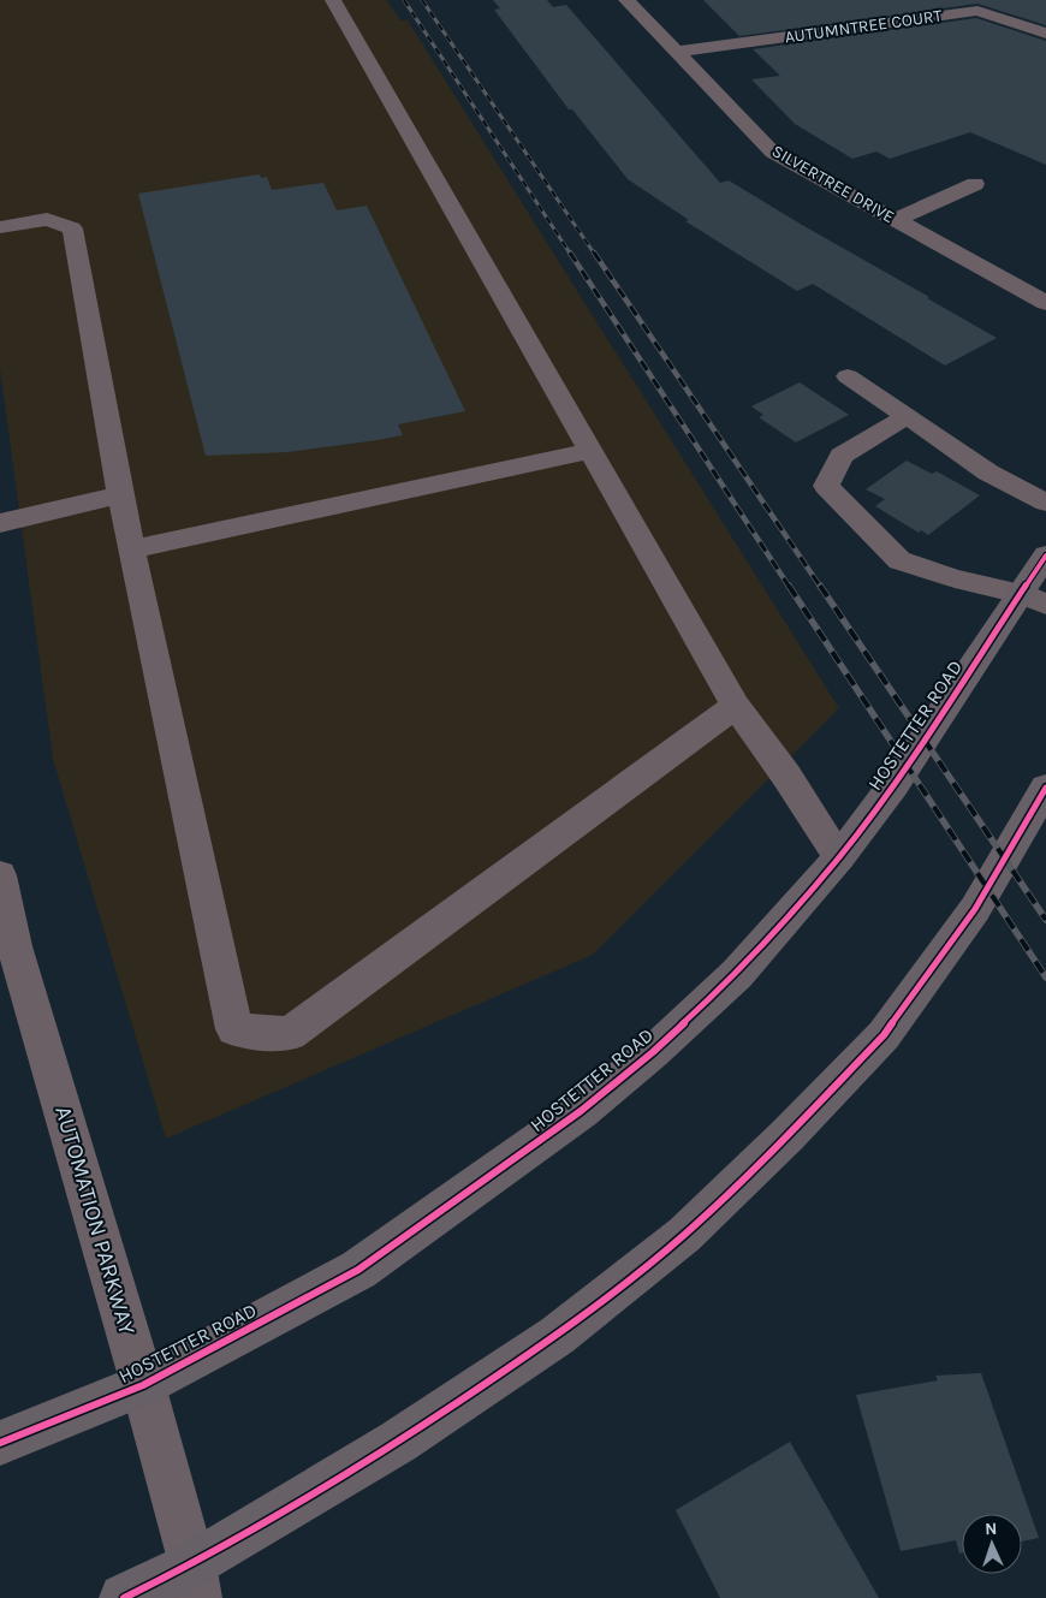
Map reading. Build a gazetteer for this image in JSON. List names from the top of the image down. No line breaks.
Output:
{"streets":{"main road":["HOSTETTER ROAD"],"street":["AUTUMNTREE COURT","SILVERTREE DRIVE","AUTOMATION PARKWAY"]},"crossings":[["AUTUMNTREE COURT","SILVERTREE DRIVE"],["HOSTETTER ROAD","AUTOMATION PARKWAY"]],"north":"top"}
